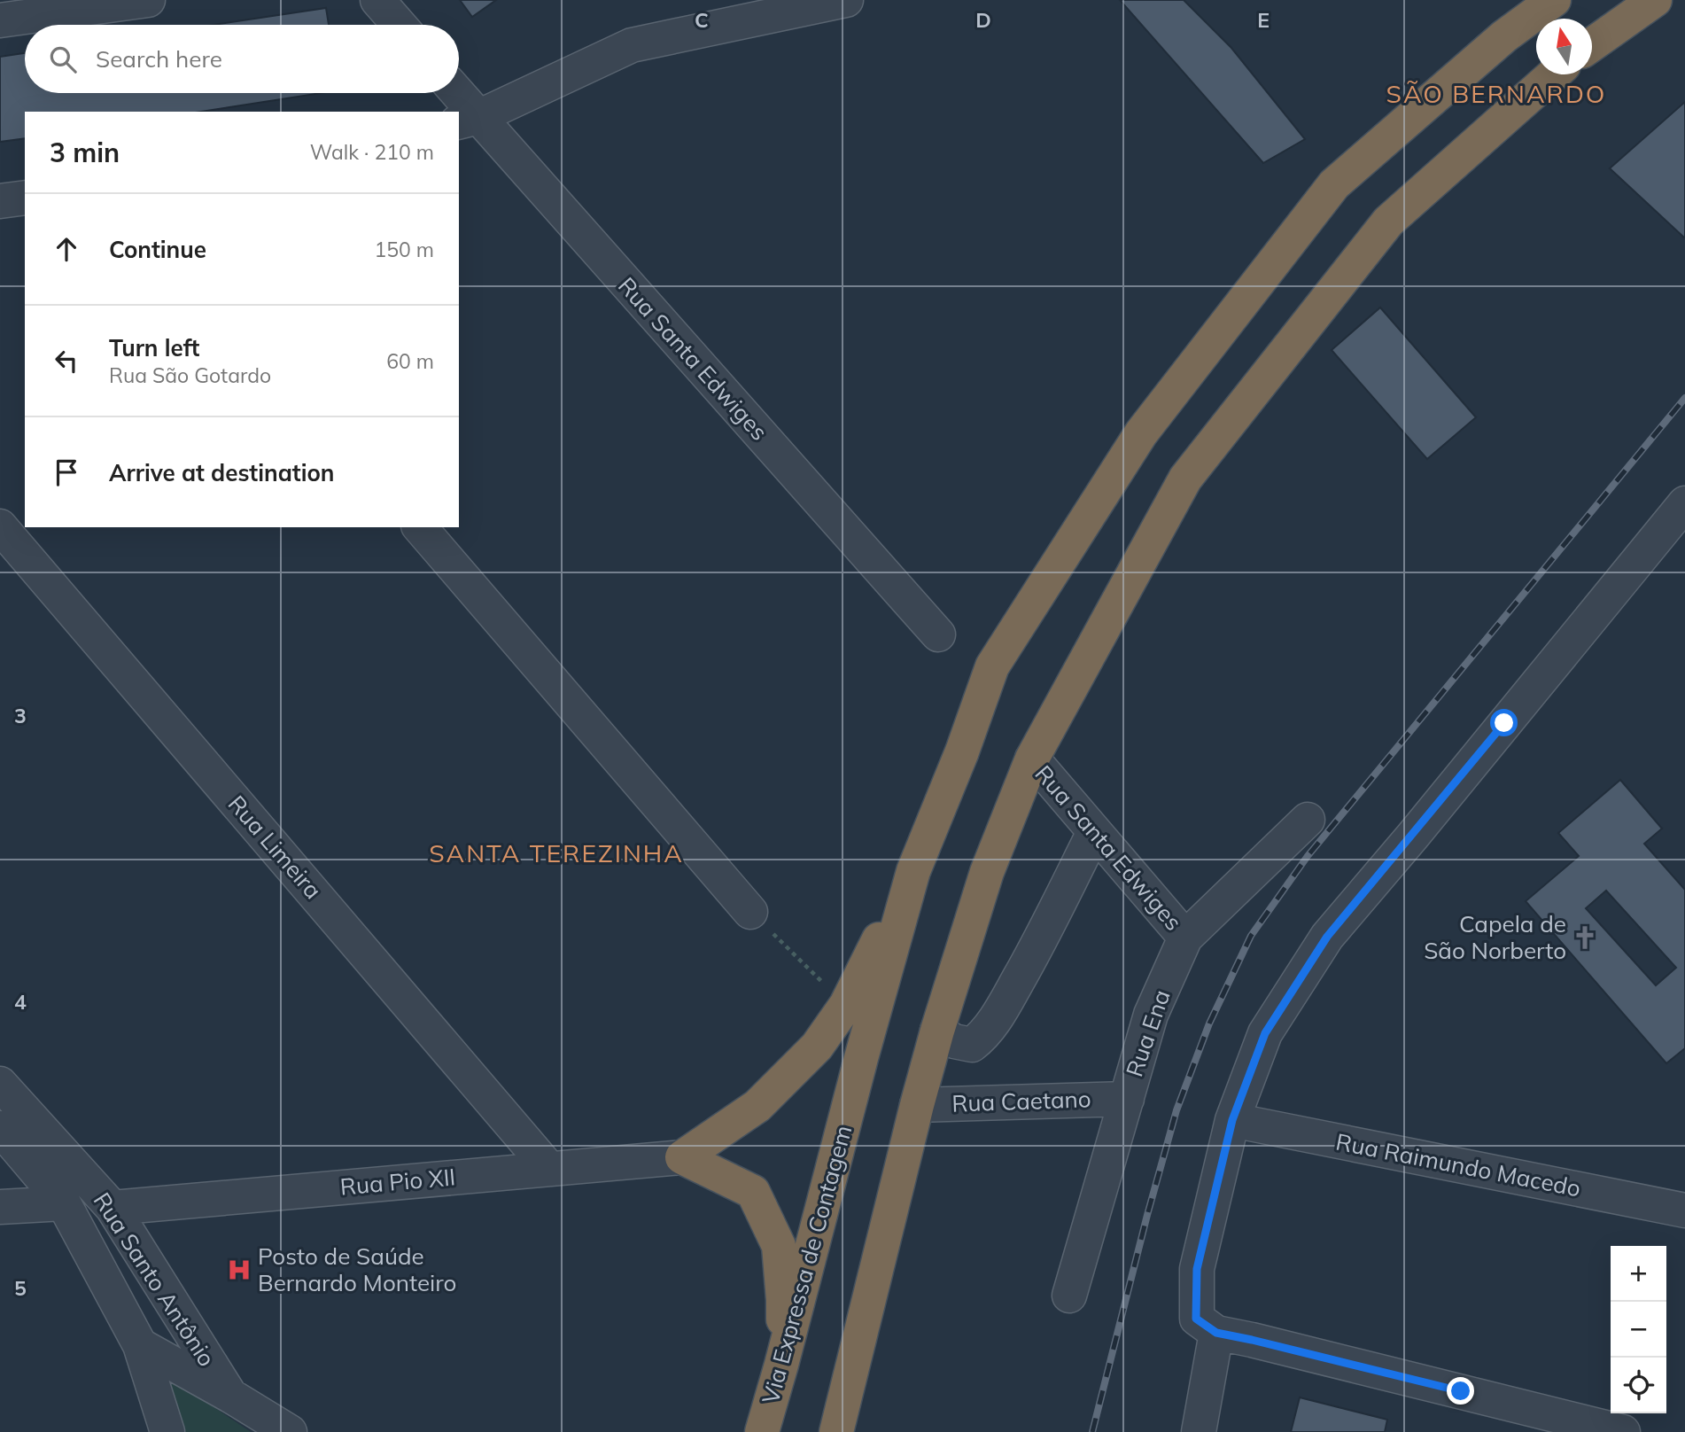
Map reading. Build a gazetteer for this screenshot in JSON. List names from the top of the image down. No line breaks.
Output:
{"streets":{"highway":["Via Expressa de Contagem"],"street":["Rua Santa Edwiges","Rua Limeira","Rua Ena","Rua Caetano","Rua Raimundo Macedo","Rua Pio XII","Rua Santo Antônio"]},"crossings":[["Rua Santa Edwiges","Rua Ena"],["Rua Limeira","Rua Pio XII"],["Rua Ena","Rua Caetano"],["Rua Pio XII","Rua Santo Antônio"]],"districts":["SÃO BERNARDO","SANTA TEREZINHA"],"places":{"church":["Capela de São Norberto"],"hospital":["Posto de Saúde Bernardo Monteiro"]},"north":"top","page":{"search":"Search here","heading":["3 min","Walk · 210 m"],"list":[["Continue","150 m"],["Turn left","Rua São Gotardo","60 m"],"Arrive at destination"],"map_buttons":["+","−"]},"grid":{"columns":["C","D","E"],"rows":["3","4","5"]}}
